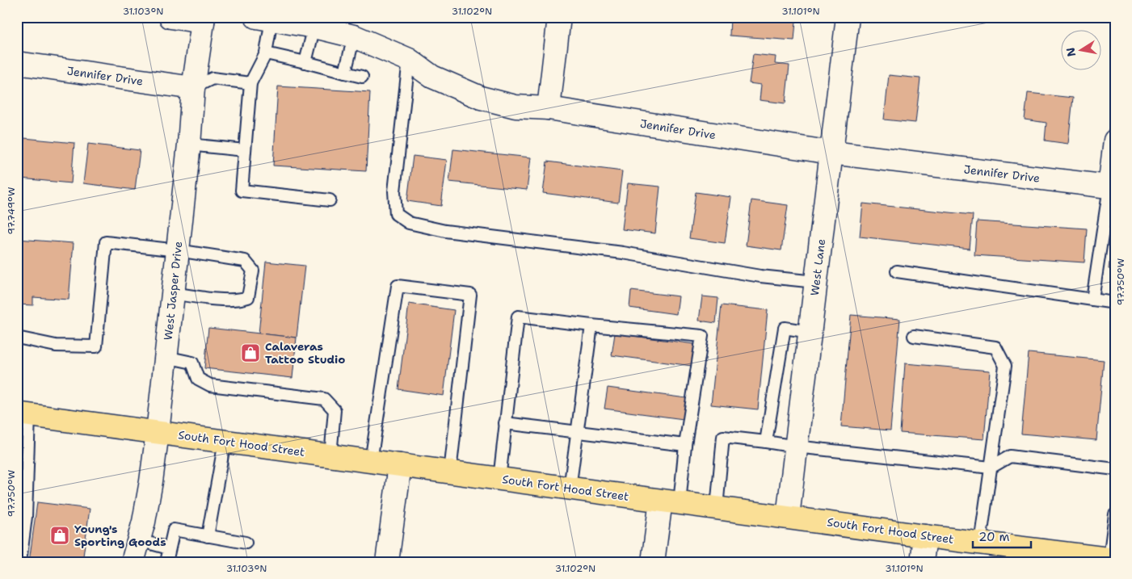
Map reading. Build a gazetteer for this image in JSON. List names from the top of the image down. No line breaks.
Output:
{"streets":{"highway":["South Fort Hood Street"],"street":["Jennifer Drive","West Lane","West Jasper Drive"]},"crossings":[["Jennifer Drive","West Lane"],["Jennifer Drive","West Jasper Drive"],["West Lane","South Fort Hood Street"],["West Jasper Drive","South Fort Hood Street"]],"places":{"shop":["Calaveras Tattoo Studio","Young's Sporting Goods"]},"scale_bar":"20 m","north":"left","coordinates":["31.103°N","31.102°N","31.101°N","97.749°W","97.750°W"]}
